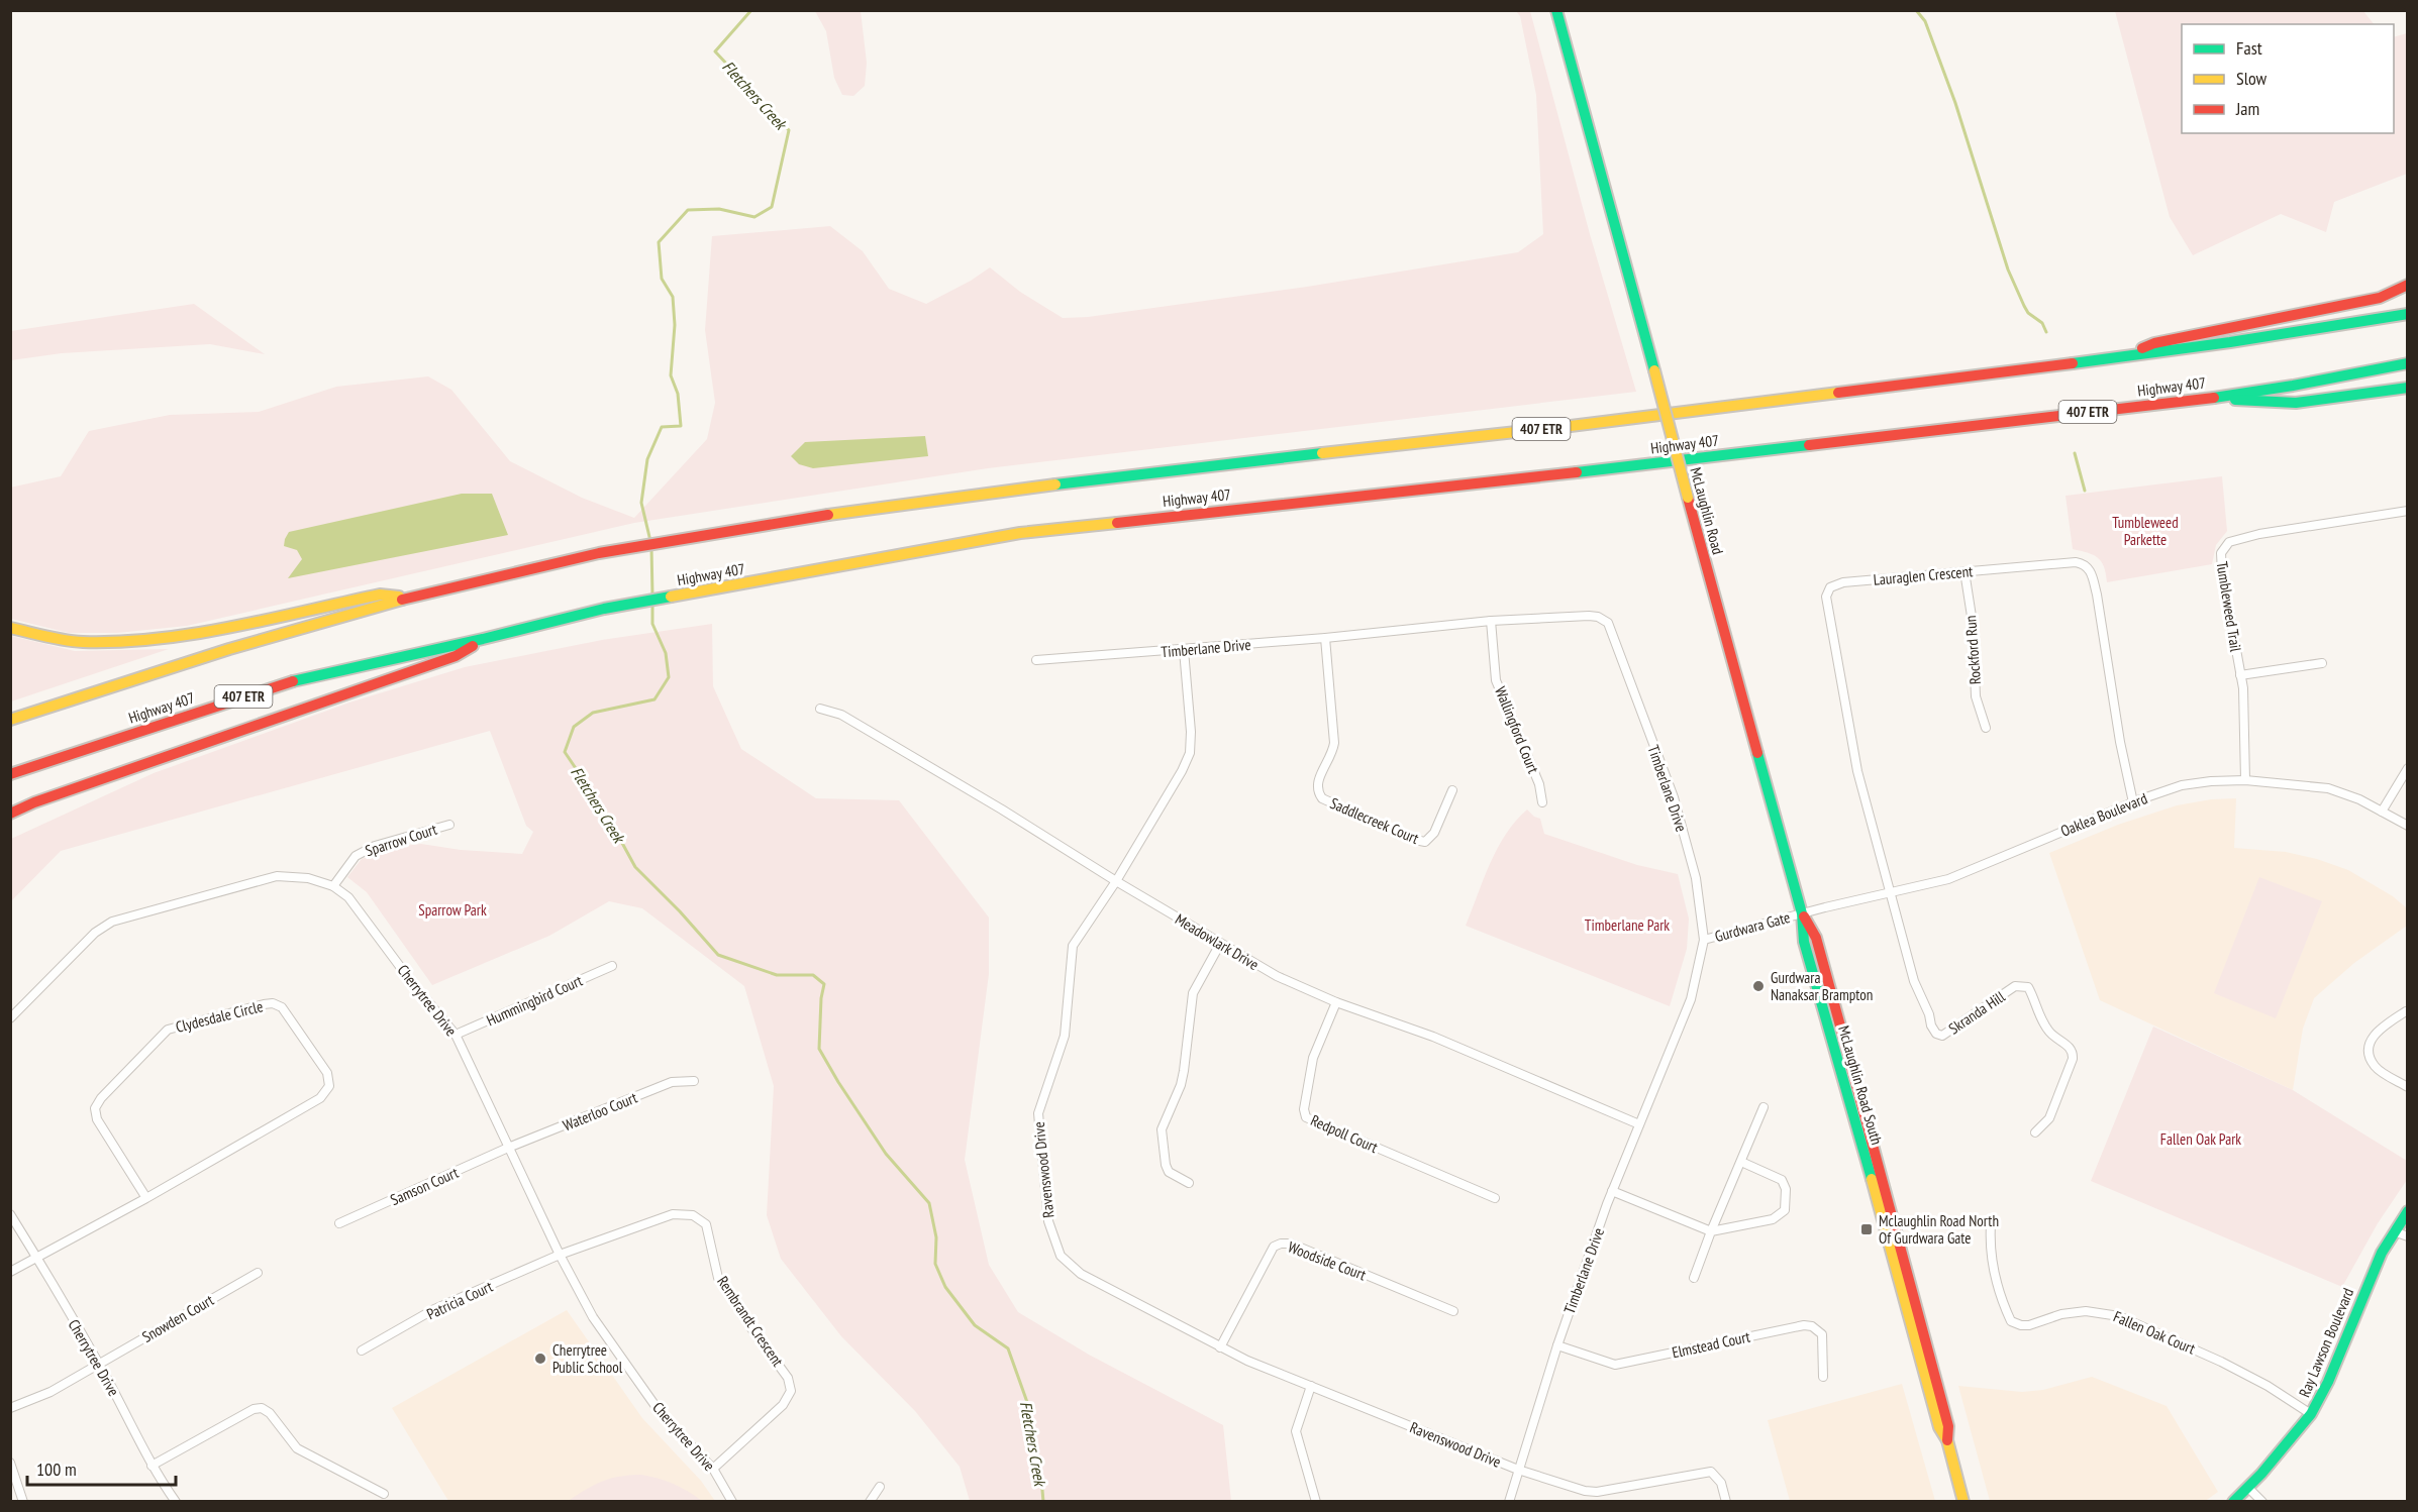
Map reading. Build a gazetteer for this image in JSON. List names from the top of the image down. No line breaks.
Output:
{"streets":{"main road":["Highway 407","407 ETR","McLaughlin Road","McLaughlin Road South","Ray Lawson Boulevard"],"street":["Lauraglen Crescent","Tumbleweed Trail","Timberlane Drive","Rockford Run","Wallingford Court","Oaklea Boulevard","Saddlecreek Court","Sparrow Court","Gurdwara Gate","Meadowlark Drive","Cherrytree Drive","Hummingbird Court","Skranda Hill","Clydesdale Circle","Waterloo Court","Redpoll Court","Ravenswood Drive","Samson Court","Woodside Court","Patricia Court","Snowden Court","Rembrandt Crescent","Fallen Oak Court","Elmstead Court"]},"crossings":[["McLaughlin Road","Oaklea Boulevard"],["McLaughlin Road","Gurdwara Gate"],["McLaughlin Road","McLaughlin Road South"],["Lauraglen Crescent","Rockford Run"],["Lauraglen Crescent","Oaklea Boulevard"],["Lauraglen Crescent","Skranda Hill"],["Tumbleweed Trail","Oaklea Boulevard"],["Timberlane Drive","Wallingford Court"],["Timberlane Drive","Saddlecreek Court"],["Timberlane Drive","Gurdwara Gate"],["Timberlane Drive","Meadowlark Drive"],["Timberlane Drive","Ravenswood Drive"],["Timberlane Drive","Elmstead Court"],["Oaklea Boulevard","Gurdwara Gate"],["Oaklea Boulevard","Skranda Hill"],["Oaklea Boulevard","McLaughlin Road South"],["Sparrow Court","Cherrytree Drive"],["Gurdwara Gate","McLaughlin Road South"],["Meadowlark Drive","Redpoll Court"],["Meadowlark Drive","Ravenswood Drive"],["Cherrytree Drive","Hummingbird Court"],["Cherrytree Drive","Clydesdale Circle"],["Cherrytree Drive","Waterloo Court"],["Cherrytree Drive","Samson Court"],["Cherrytree Drive","Patricia Court"],["Cherrytree Drive","Snowden Court"],["Cherrytree Drive","Rembrandt Crescent"],["Waterloo Court","Samson Court"],["Ravenswood Drive","Woodside Court"],["Patricia Court","Rembrandt Crescent"],["Fallen Oak Court","Ray Lawson Boulevard"]],"water":["Fletchers Creek"],"parks":["Tumbleweed Parkette","Sparrow Park","Timberlane Park","Fallen Oak Park"],"places":{"other":["Gurdwara Nanaksar Brampton","Cherrytree Public School"],"transit":["Mclaughlin Road North Of Gurdwara Gate"]},"legend":["Fast","Slow","Jam"],"scale_bar":"100 m"}
